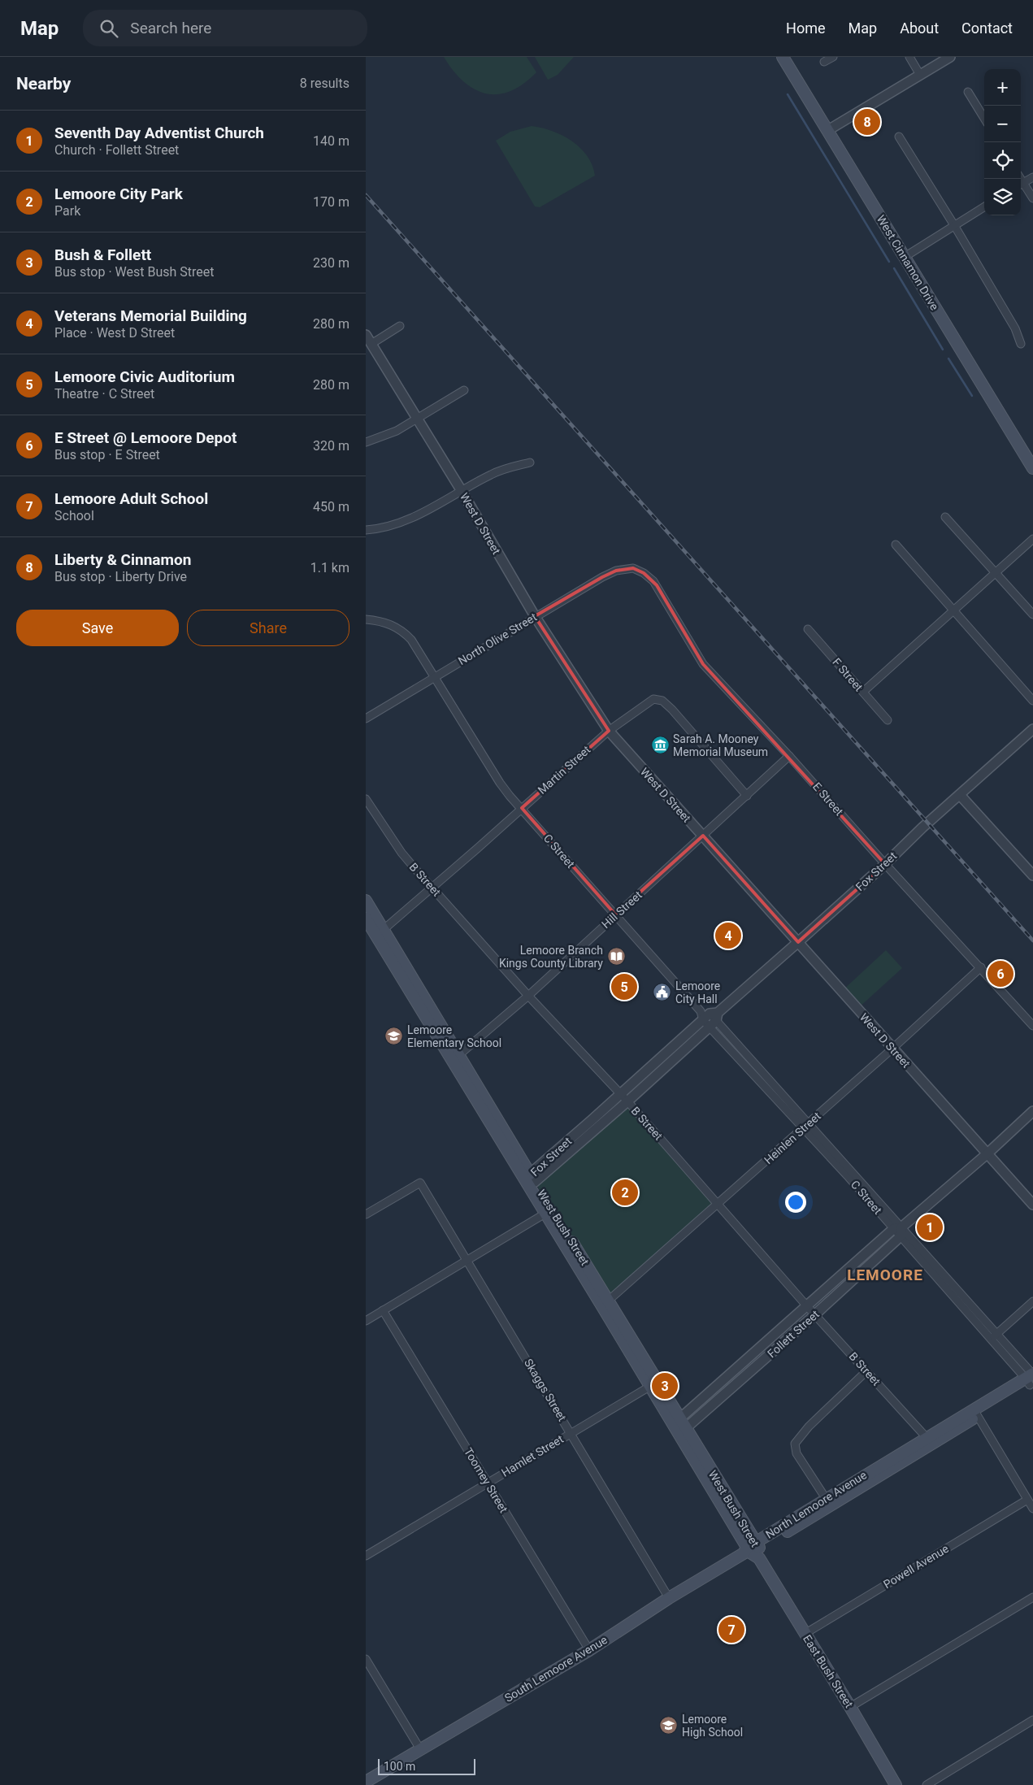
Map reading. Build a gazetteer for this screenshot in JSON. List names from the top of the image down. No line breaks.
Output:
{"streets":{"main road":["West Cinnamon Drive","West Bush Street","North Lemoore Avenue","South Lemoore Avenue","East Bush Street"],"street":["West D Street","North Olive Street","F Street","Martin Street","E Street","C Street","Fox Street","B Street","Hill Street","Heinlen Street","Follett Street","Skaggs Street","Hamlet Street","Toomey Street","Powell Avenue"]},"crossings":[["West D Street","North Olive Street"],["West D Street","Martin Street"],["West D Street","Fox Street"],["West D Street","Hill Street"],["West D Street","Heinlen Street"],["West D Street","Follett Street"],["North Olive Street","E Street"],["North Olive Street","C Street"],["Martin Street","C Street"],["Martin Street","B Street"],["Martin Street","Hill Street"],["Martin Street","West Bush Street"],["E Street","Fox Street"],["E Street","Hill Street"],["E Street","Heinlen Street"],["C Street","Fox Street"],["C Street","Hill Street"],["C Street","Heinlen Street"],["C Street","Follett Street"],["C Street","North Lemoore Avenue"],["Fox Street","B Street"],["Fox Street","West Bush Street"],["B Street","Hill Street"],["B Street","Heinlen Street"],["B Street","Follett Street"],["B Street","North Lemoore Avenue"],["Hill Street","West Bush Street"],["Heinlen Street","West Bush Street"],["West Bush Street","Follett Street"],["West Bush Street","Hamlet Street"],["West Bush Street","North Lemoore Avenue"],["West Bush Street","South Lemoore Avenue"],["West Bush Street","East Bush Street"],["Skaggs Street","Hamlet Street"],["Skaggs Street","South Lemoore Avenue"],["Hamlet Street","Toomey Street"],["Toomey Street","South Lemoore Avenue"],["North Lemoore Avenue","South Lemoore Avenue"],["North Lemoore Avenue","East Bush Street"],["Powell Avenue","East Bush Street"],["South Lemoore Avenue","East Bush Street"]],"districts":["LEMOORE"],"places":{"museum":["Sarah A. Mooney Memorial Museum"],"library":["Lemoore Branch Kings County Library"],"public building":["Lemoore City Hall"],"school or university":["Lemoore Elementary School","Lemoore High School"]},"scale_bar":"100 m","page":{"header":"Map","search":"Search here","nav":["Home","Map","About","Contact"],"heading":["Nearby","8 results"],"map_buttons":["+","−"],"pins":["8","4","6","5","2","1","3","7"],"list":[{"mark":"1","name":"Seventh Day Adventist Church","note":"Church · Follett Street","value":"140 m"},{"mark":"2","name":"Lemoore City Park","note":"Park","value":"170 m"},{"mark":"3","name":"Bush & Follett","note":"Bus stop · West Bush Street","value":"230 m"},{"mark":"4","name":"Veterans Memorial Building","note":"Place · West D Street","value":"280 m"},{"mark":"5","name":"Lemoore Civic Auditorium","note":"Theatre · C Street","value":"280 m"},{"mark":"6","name":"E Street @ Lemoore Depot","note":"Bus stop · E Street","value":"320 m"},{"mark":"7","name":"Lemoore Adult School","note":"School","value":"450 m"},{"mark":"8","name":"Liberty & Cinnamon","note":"Bus stop · Liberty Drive","value":"1.1 km"}],"buttons":["Save","Share"],"scale":"100 m"}}
